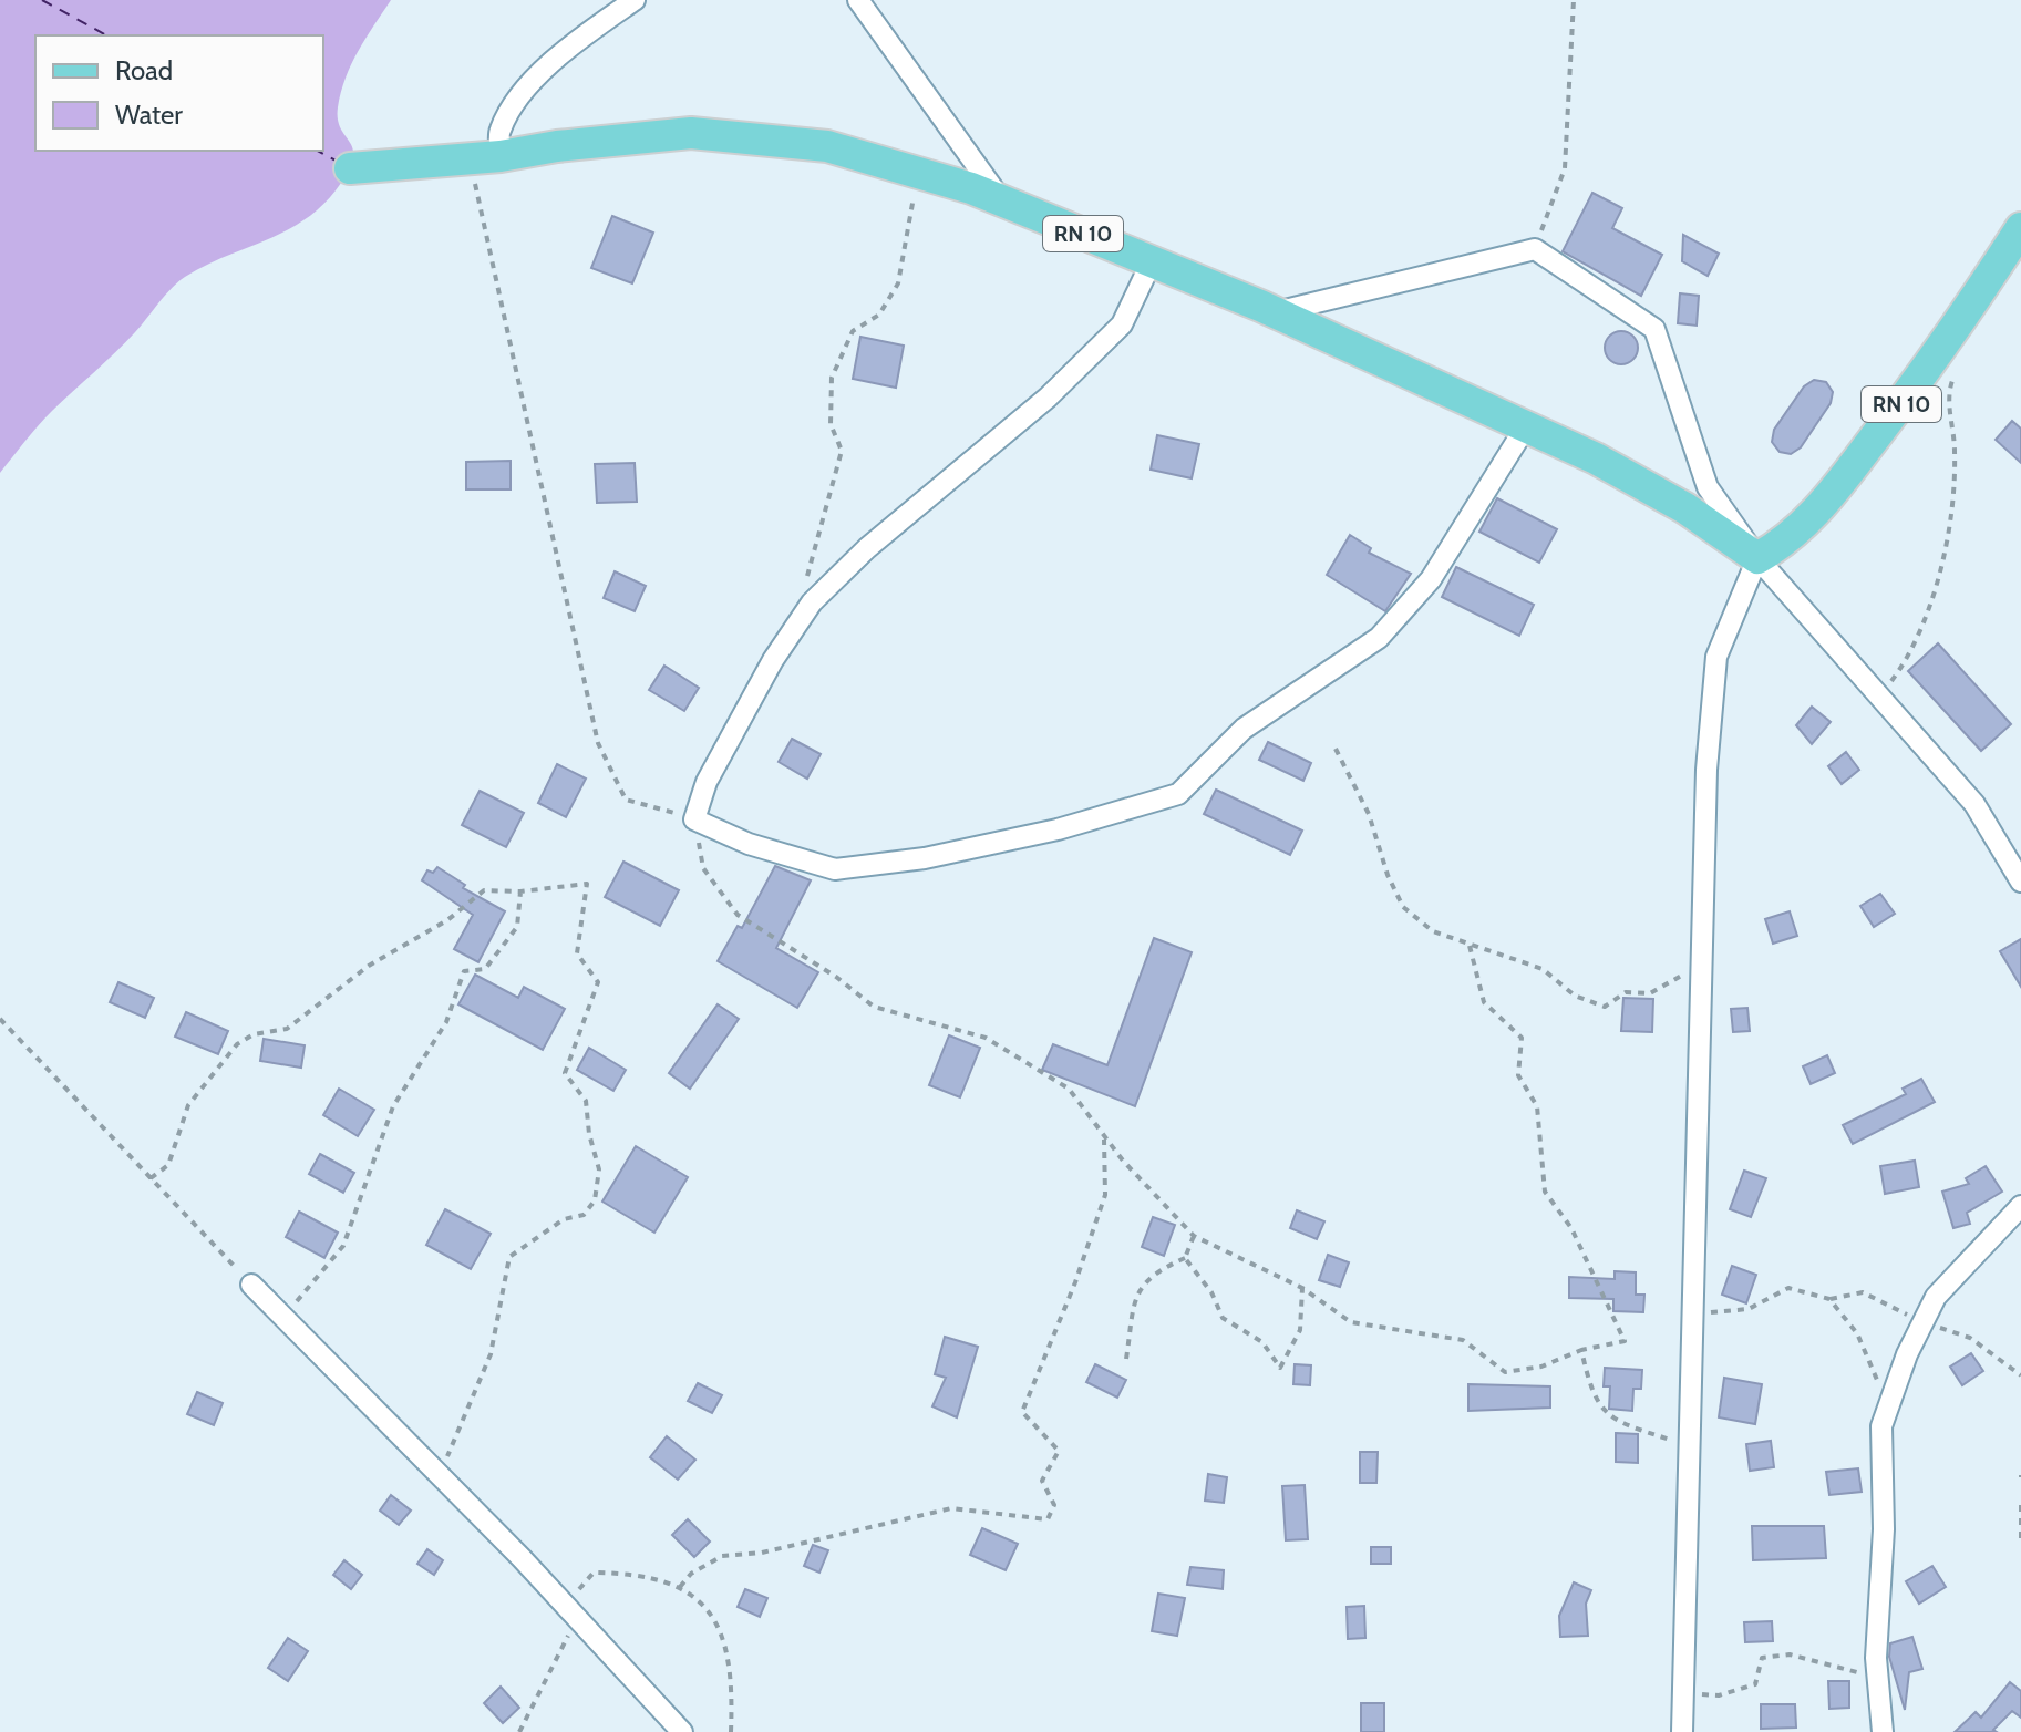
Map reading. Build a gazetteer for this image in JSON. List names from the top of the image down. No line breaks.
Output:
{"streets":{"main road":["RN 10"]},"legend":["Road","Water"]}
